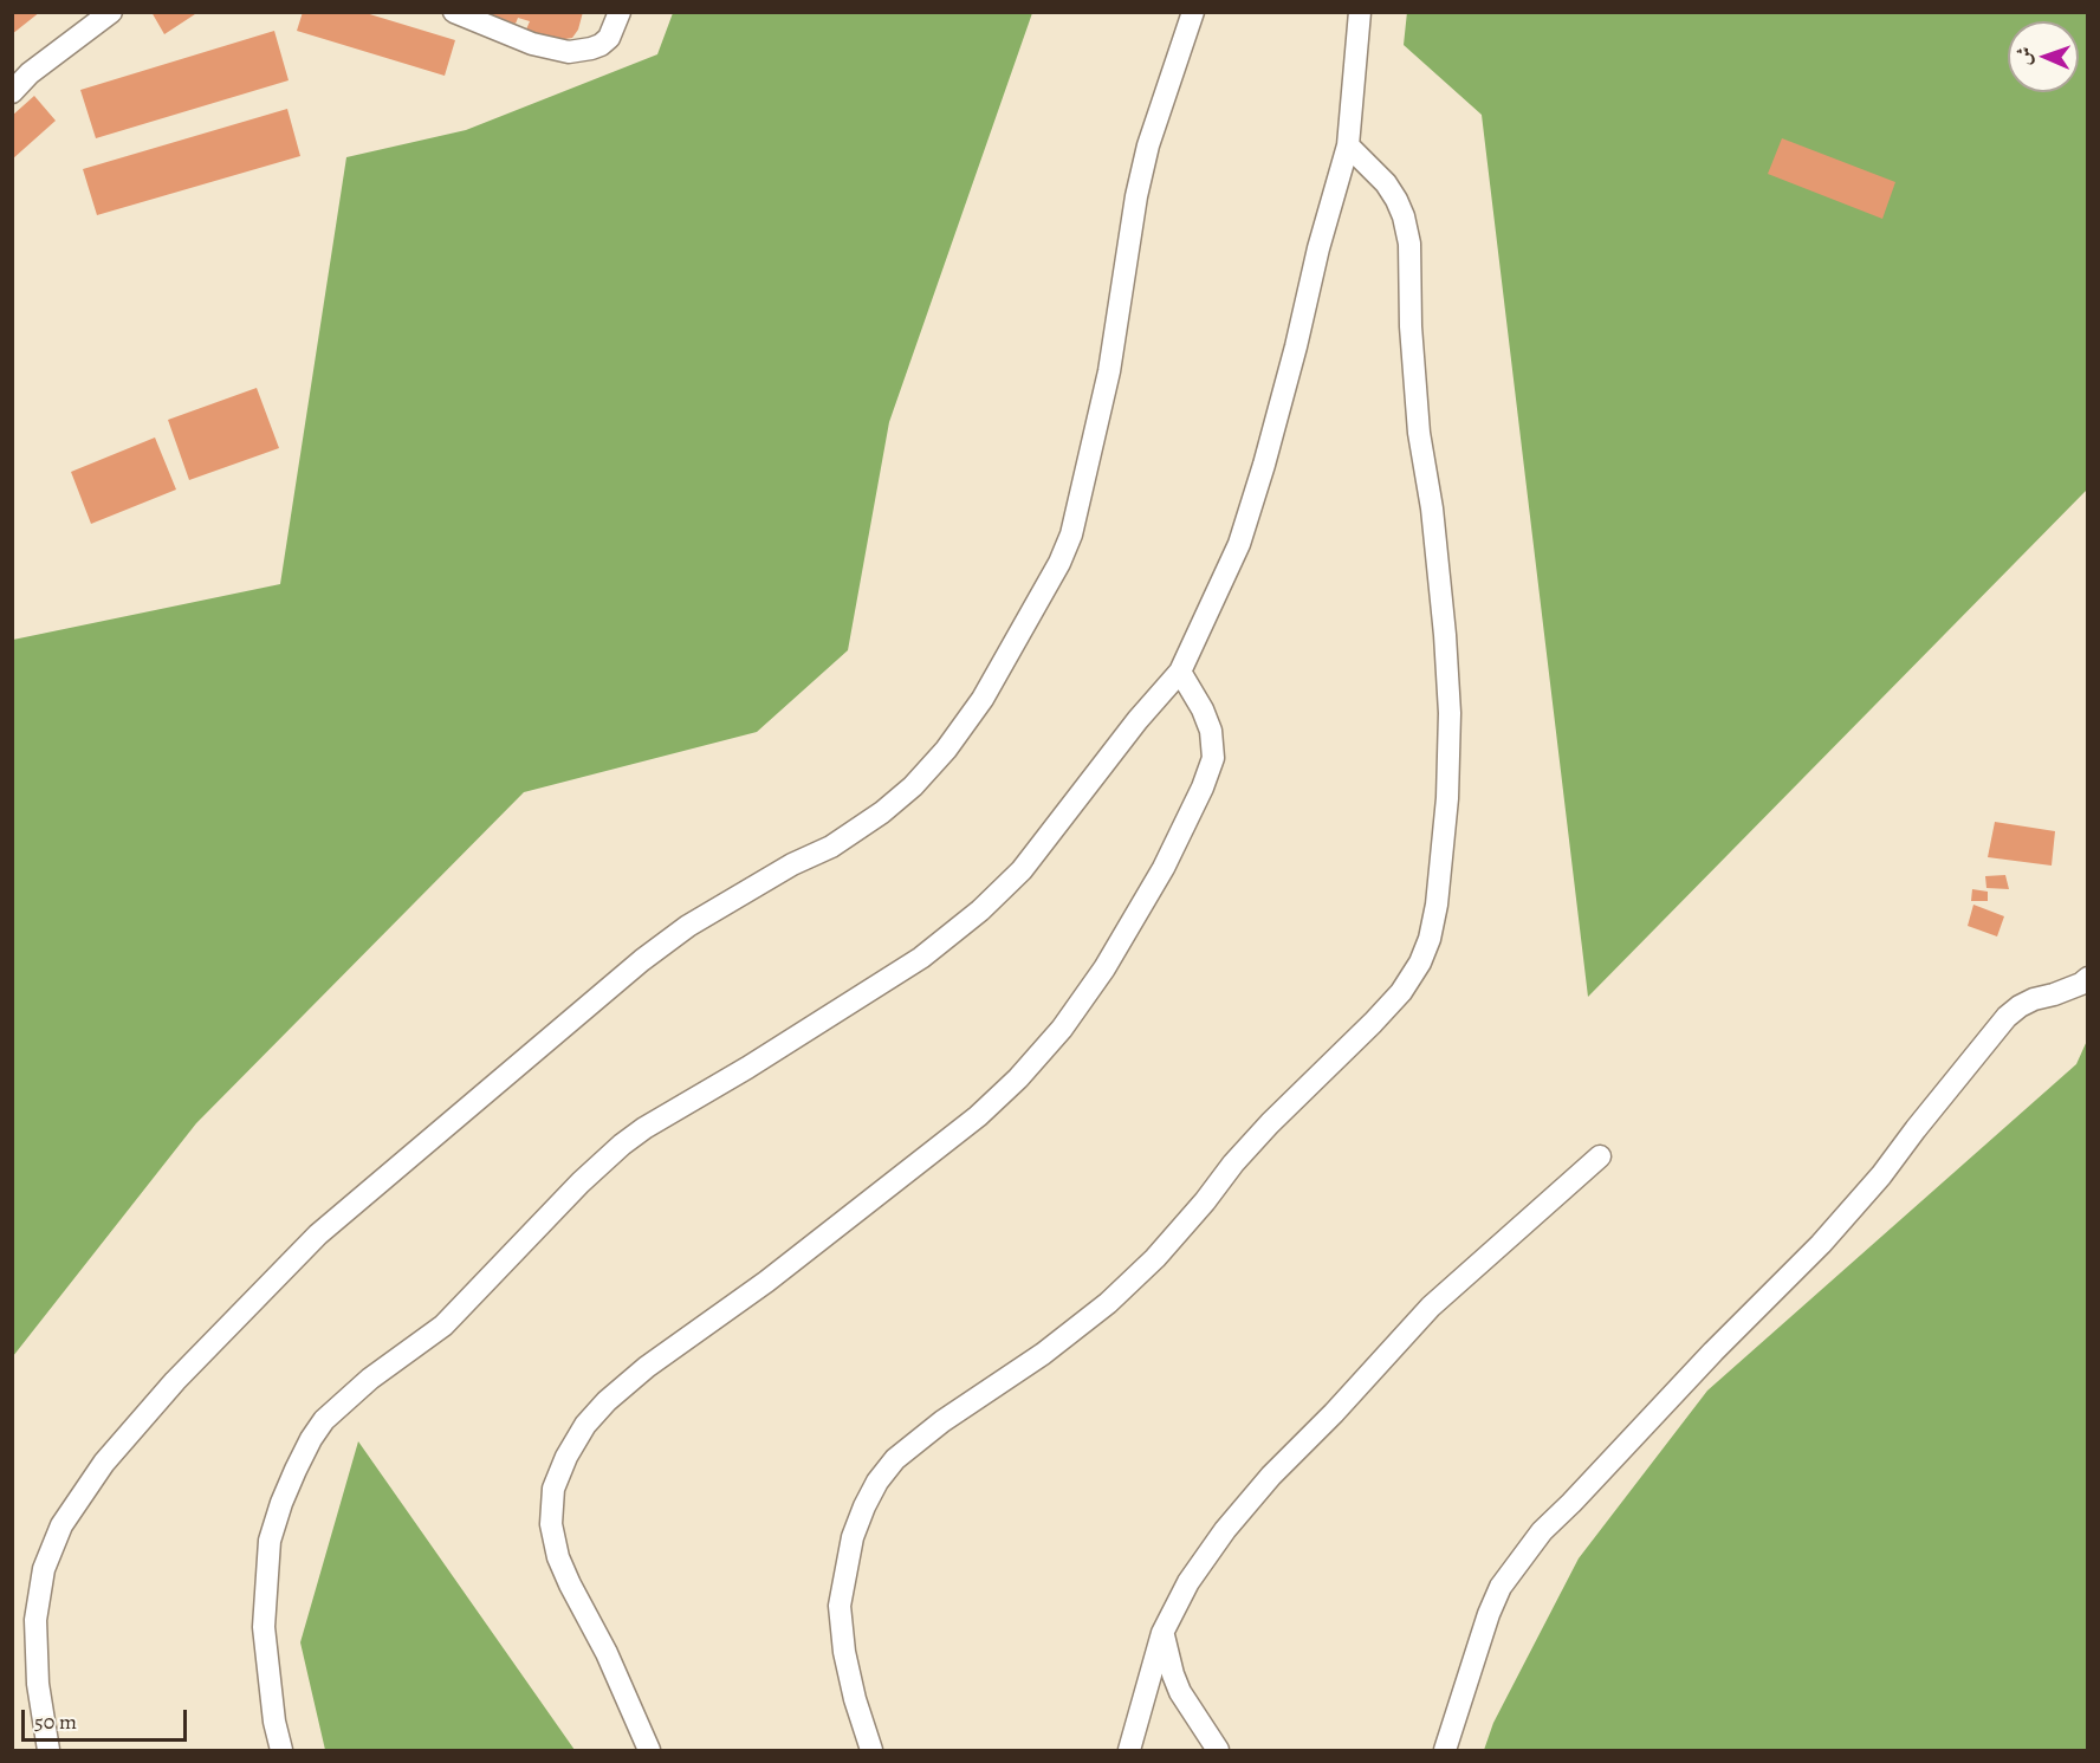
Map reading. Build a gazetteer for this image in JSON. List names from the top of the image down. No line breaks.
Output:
{"scale_bar":"50 m","north":"left"}
